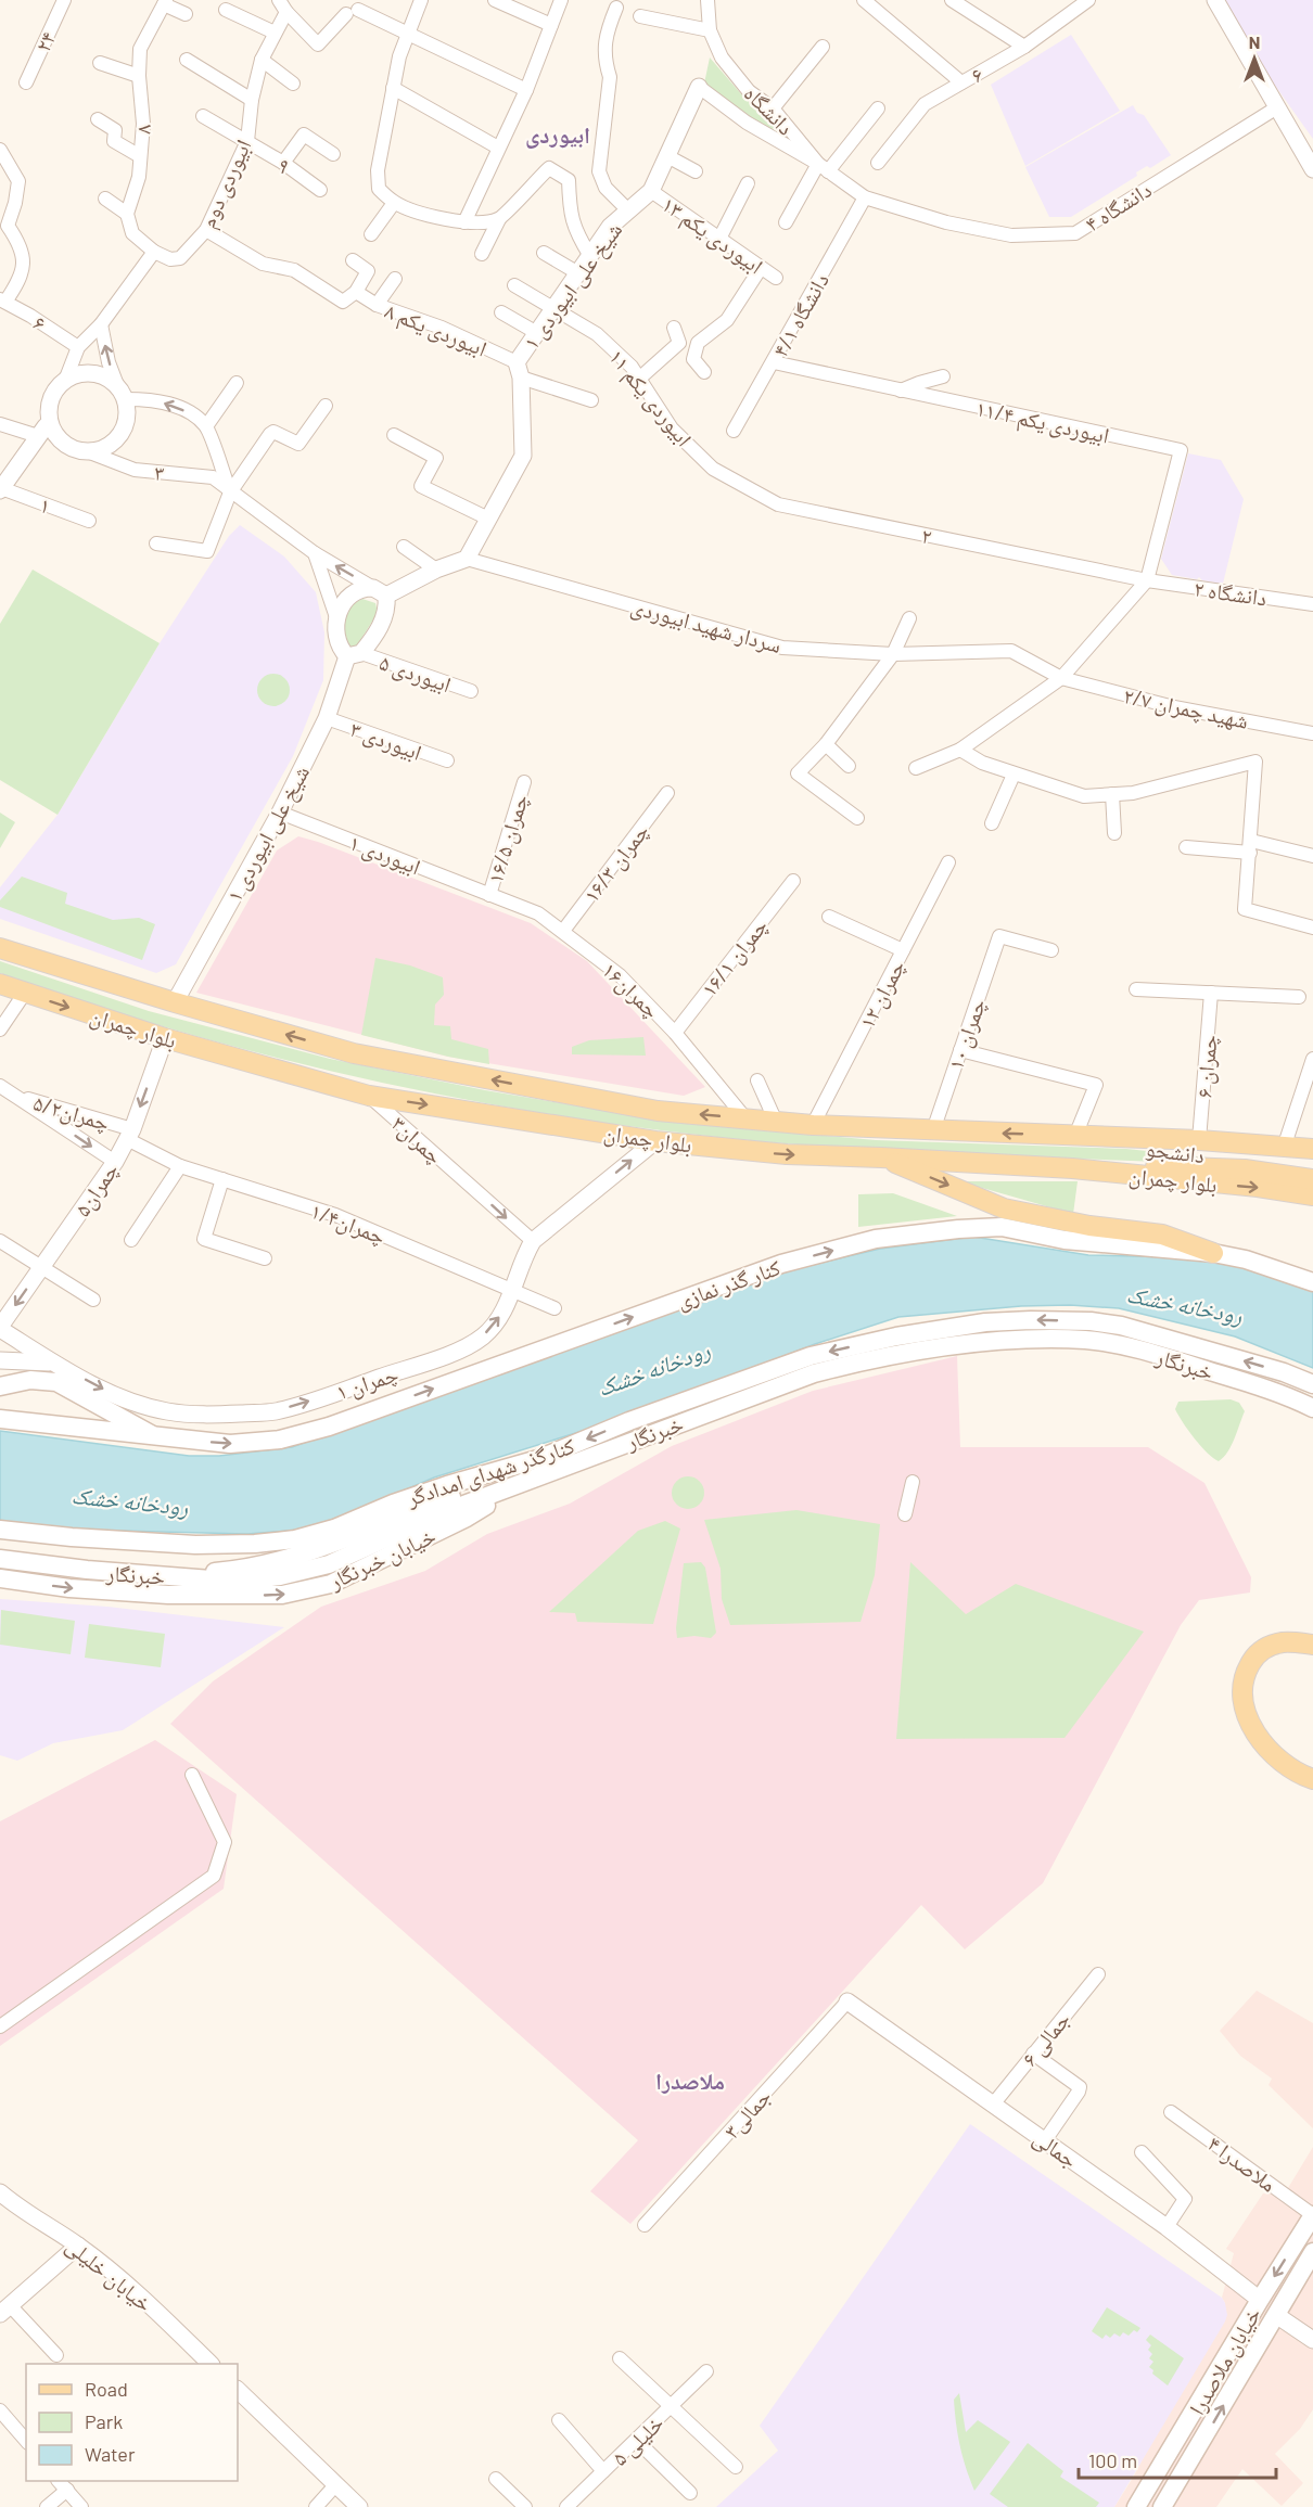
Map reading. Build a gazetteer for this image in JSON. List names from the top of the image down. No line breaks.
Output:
{"streets":{"main road":["بلوار چمران","دانشجو","کنار گذر نمازی","خبرنگار","کنارگذر شهدای امدادگر","خیابان خبرنگار","خیابان ملاصدرا"],"street":["۲۴","۶","دانشگاه","۸","۹","ابیوردی دوم","۴ دانشگاه","۱۳ ابیوردی یکم","شیخ علی ابیوردی ۱","۴/۱ دانشگاه","۸ ابیوردی یکم","۱۱ ابیوردی یکم","۱۱/۴ ابیوردی یکم","۳","۱","۲","۲ دانشگاه","سردار شهید ابیوردی","۵ ابیوردی","۲/۷ شهید چمران","۳ ابیوردی","۱۶/۵ چمران","۱ ابیوردی","۱۶/۳ چمران","۱۶/۱ چمران","چمران۱۶","۱۲ چمران","۱۰ چمران","۶ چمران","چمران۵/۲","چمران۳","چمران۵","چمران۱/۴","چمران ۱","۶ جمالی","جمالی۳","جمالی","۴ ملاصدرا","خیابان خلیلی","خلیلی ۵"]},"crossings":[["دانشگاه","۴ دانشگاه"],["دانشگاه","۴/۱ دانشگاه"],["۹","ابیوردی دوم"],["۴ دانشگاه","۴/۱ دانشگاه"],["۱۳ ابیوردی یکم","شیخ علی ابیوردی ۱"],["شیخ علی ابیوردی ۱","۸ ابیوردی یکم"],["شیخ علی ابیوردی ۱","۱۱ ابیوردی یکم"],["شیخ علی ابیوردی ۱","۳"],["شیخ علی ابیوردی ۱","سردار شهید ابیوردی"],["شیخ علی ابیوردی ۱","۵ ابیوردی"],["شیخ علی ابیوردی ۱","۳ ابیوردی"],["شیخ علی ابیوردی ۱","۱ ابیوردی"],["شیخ علی ابیوردی ۱","بلوار چمران"],["۴/۱ دانشگاه","۱۱/۴ ابیوردی یکم"],["۱۱ ابیوردی یکم","۲"],["۱۱/۴ ابیوردی یکم","۲"],["۱۱/۴ ابیوردی یکم","۲ دانشگاه"],["۲","۲ دانشگاه"],["سردار شهید ابیوردی","۲/۷ شهید چمران"],["۱۶/۵ چمران","۱ ابیوردی"],["۱۶/۵ چمران","چمران۱۶"],["۱ ابیوردی","چمران۱۶"],["۱۶/۳ چمران","چمران۱۶"],["۱۶/۱ چمران","چمران۱۶"],["چمران۱۶","بلوار چمران"],["۱۲ چمران","بلوار چمران"],["بلوار چمران","۱۰ چمران"],["بلوار چمران","۶ چمران"],["بلوار چمران","چمران۳"],["بلوار چمران","دانشجو"],["بلوار چمران","چمران۵"],["بلوار چمران","چمران ۱"],["چمران۵/۲","چمران۵"],["چمران۵/۲","چمران۱/۴"],["چمران۳","چمران ۱"],["چمران۵","چمران ۱"],["چمران۱/۴","چمران ۱"],["خبرنگار","خیابان خبرنگار"],["۶ جمالی","جمالی"],["جمالی۳","جمالی"],["جمالی","خیابان ملاصدرا"],["۴ ملاصدرا","خیابان ملاصدرا"]],"one_way":["چمران۳","چمران۵","چمران ۱"],"districts":["ابیوردی","ملاصدرا"],"water":["رودخانه خشک"],"legend":["Road","Park","Water"],"scale_bar":"100 m","north":"top"}
